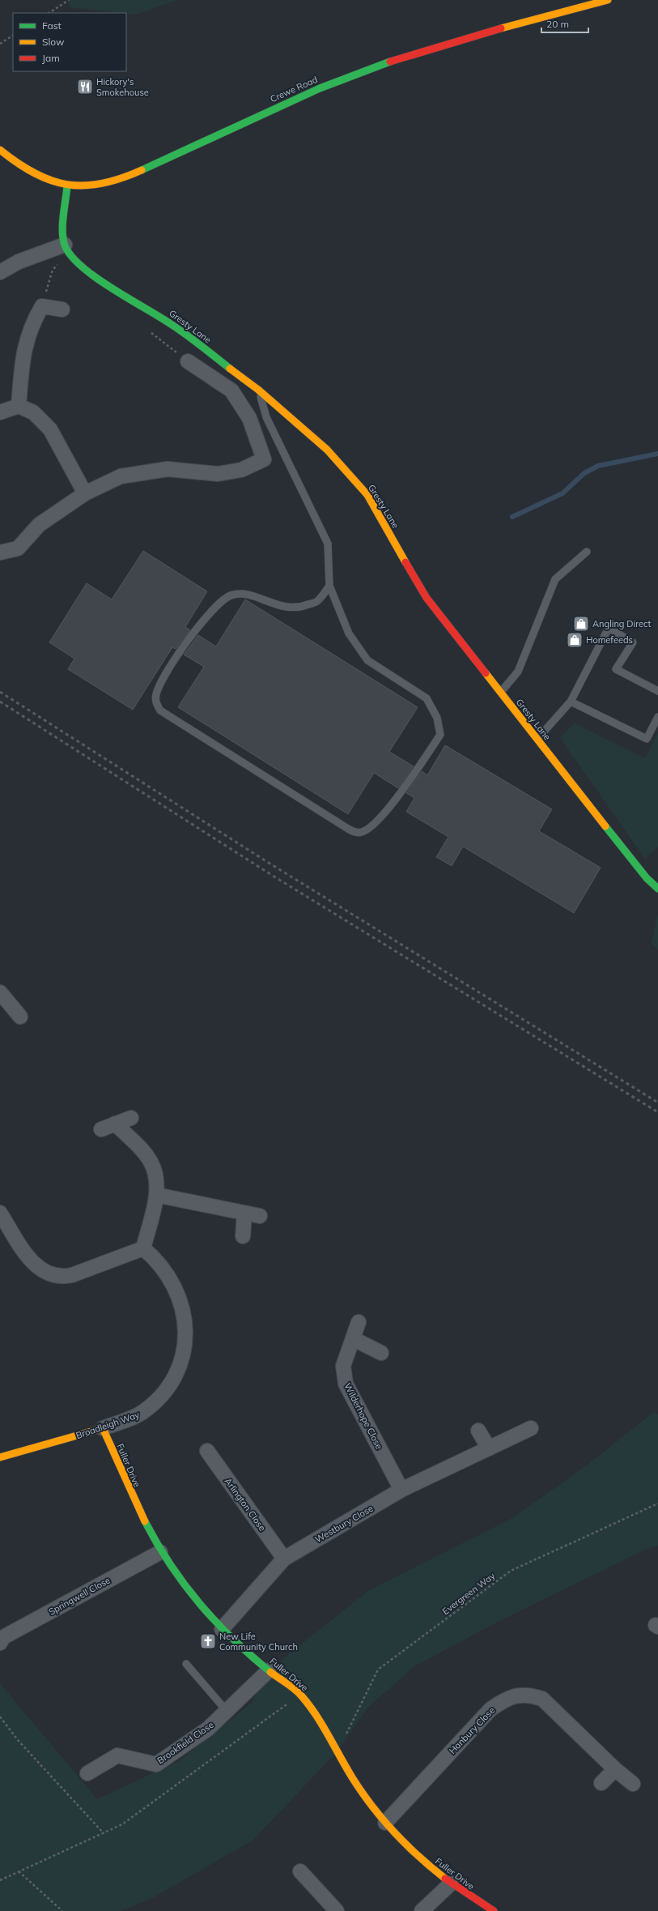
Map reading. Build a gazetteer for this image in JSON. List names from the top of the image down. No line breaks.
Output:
{"streets":{"street":["Crewe Road","Gresty Lane","Wilderhope Close","Broadleigh Way","Fuller Drive","Arlington Close","Westbury Close","Springwell Close","Hanbury Close","Brookfield Close"],"path":["Evergreen Way"]},"crossings":[["Wilderhope Close","Westbury Close"],["Broadleigh Way","Fuller Drive"],["Fuller Drive","Westbury Close"],["Fuller Drive","Evergreen Way"],["Fuller Drive","Springwell Close"],["Fuller Drive","Hanbury Close"],["Fuller Drive","Brookfield Close"],["Arlington Close","Westbury Close"]],"places":{"restaurant":["Hickory's Smokehouse"],"shop":["Angling Direct","Homefeeds"],"church":["New Life Community Church"]},"legend":["Fast","Slow","Jam"],"scale_bar":"20 m"}
